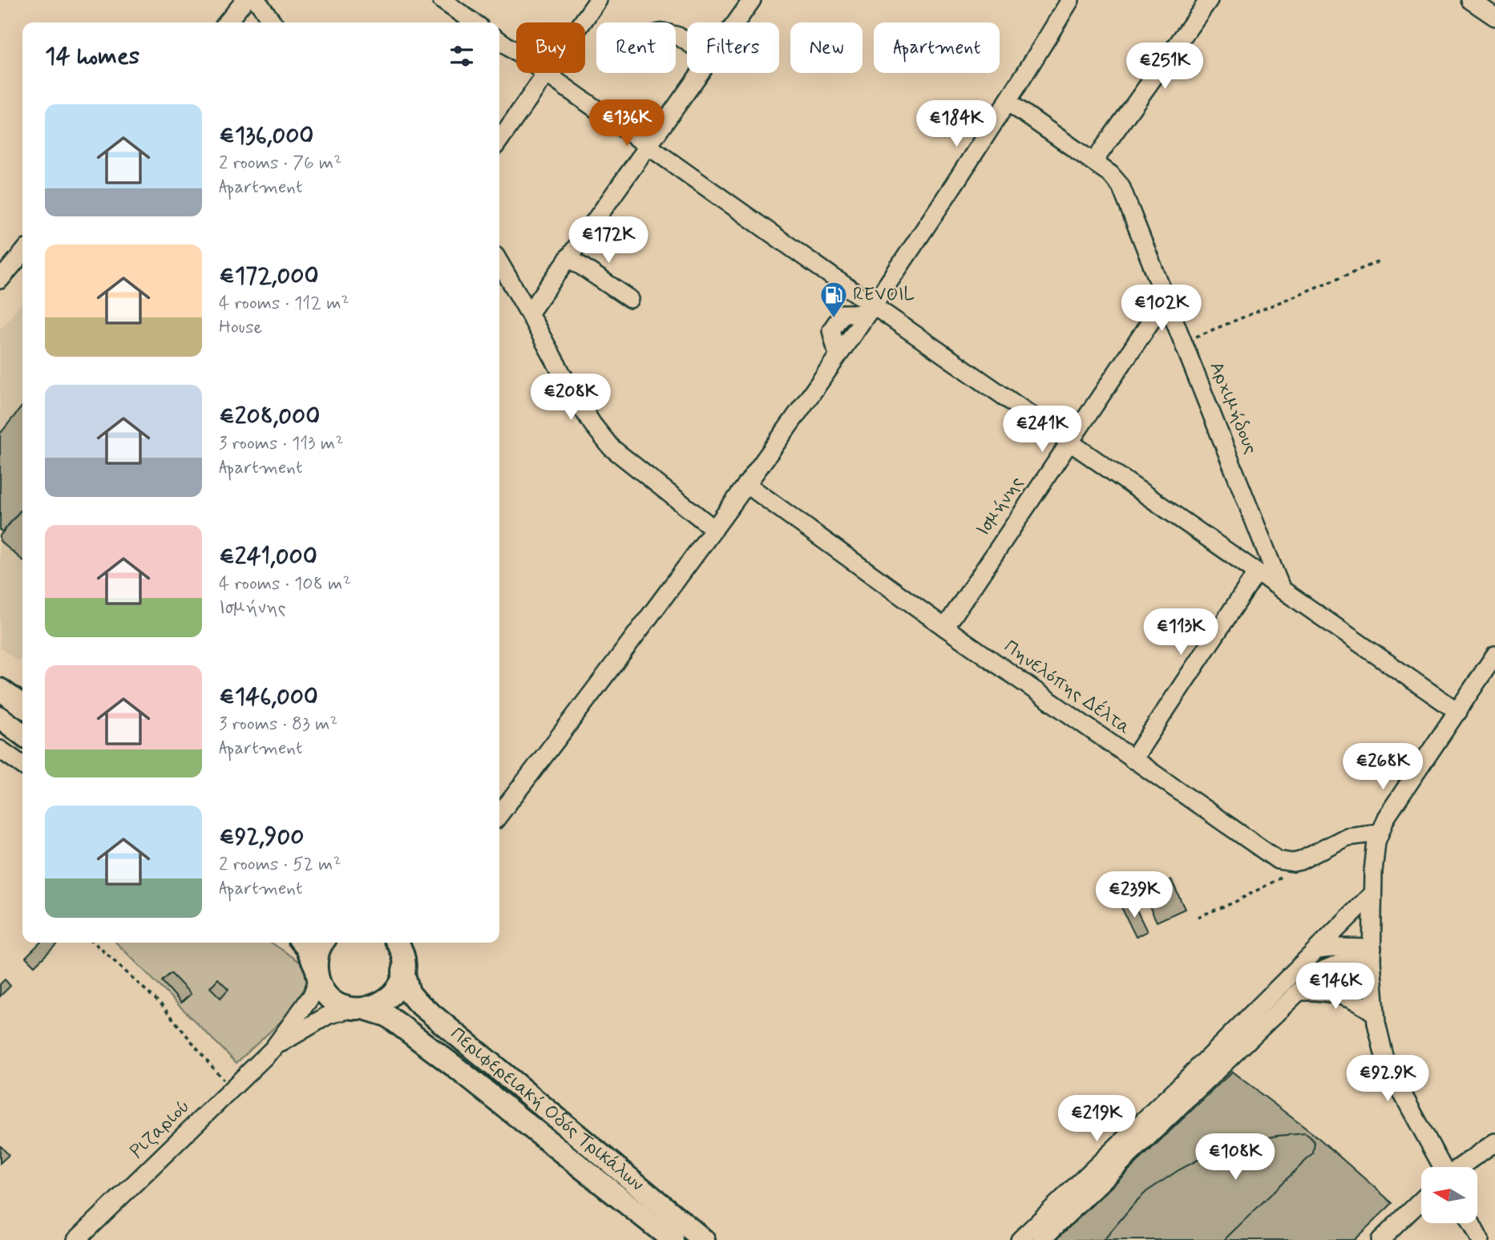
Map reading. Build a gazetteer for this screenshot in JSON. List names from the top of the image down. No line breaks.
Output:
{"streets":{"main road":["Περιφερειακή Οδός Τρικάλων"],"street":["Αρχιμήδους","Ισμήνης","Πηνελόπης Δέλτα","Ριζαριού"]},"crossings":[["Αρχιμήδους","Ισμήνης"],["Ισμήνης","Πηνελόπης Δέλτα"],["Περιφερειακή Οδός Τρικάλων","Ριζαριού"]],"places":{"fuel station":["REVOIL"]},"north":"left","page":{"chip":["Buy","Rent","Filters","New","Apartment"],"heading":"14 homes","price":["€251K","€136K","€184K","€172K","€102K","€208K","€241K","€113K","€268K","€239K","€146K","€92.9K","€219K","€108K"],"list":[{"name":"€136,000","note":"2 rooms · 76 m² · Apartment"},{"name":"€172,000","note":"4 rooms · 112 m² · House"},{"name":"€208,000","note":"3 rooms · 113 m² · Apartment"},{"name":"€241,000","note":"4 rooms · 108 m² · Ισμήνης"},{"name":"€146,000","note":"3 rooms · 83 m² · Apartment"},{"name":"€92,900","note":"2 rooms · 52 m² · Apartment"}]}}
